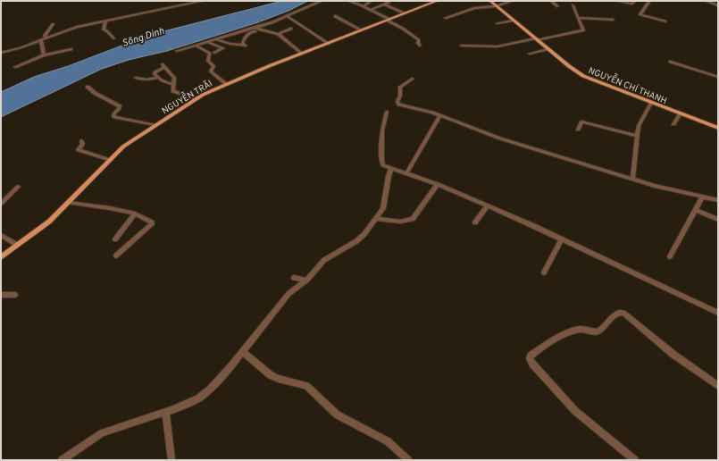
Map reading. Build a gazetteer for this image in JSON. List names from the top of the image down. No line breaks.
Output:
{"streets":{"main road":["NGUYỄN CHÍ THANH","NGUYỄN TRÃI"]},"water":["Sông Dinh"]}
